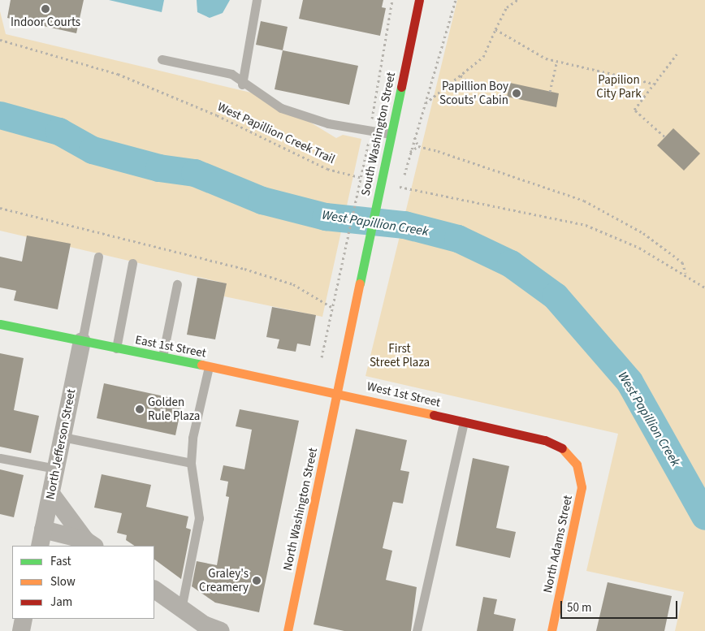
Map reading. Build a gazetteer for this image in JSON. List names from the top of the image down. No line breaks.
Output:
{"streets":{"main road":["South Washington Street","East 1st Street","West 1st Street","North Washington Street","North Adams Street"],"street":["North Jefferson Street"],"path":["West Papillion Creek Trail"]},"crossings":[["South Washington Street","East 1st Street"],["South Washington Street","West 1st Street"],["South Washington Street","North Washington Street"],["East 1st Street","West 1st Street"],["East 1st Street","North Jefferson Street"],["East 1st Street","North Washington Street"],["West 1st Street","North Washington Street"],["West 1st Street","North Adams Street"]],"water":["West Papillion Creek"],"parks":["Papilion City Park","First Street Plaza"],"places":["Indoor Courts","Papillion Boy Scouts' Cabin","Golden Rule Plaza","Graley's Creamery"],"legend":["Fast","Slow","Jam"],"scale_bar":"50 m"}
